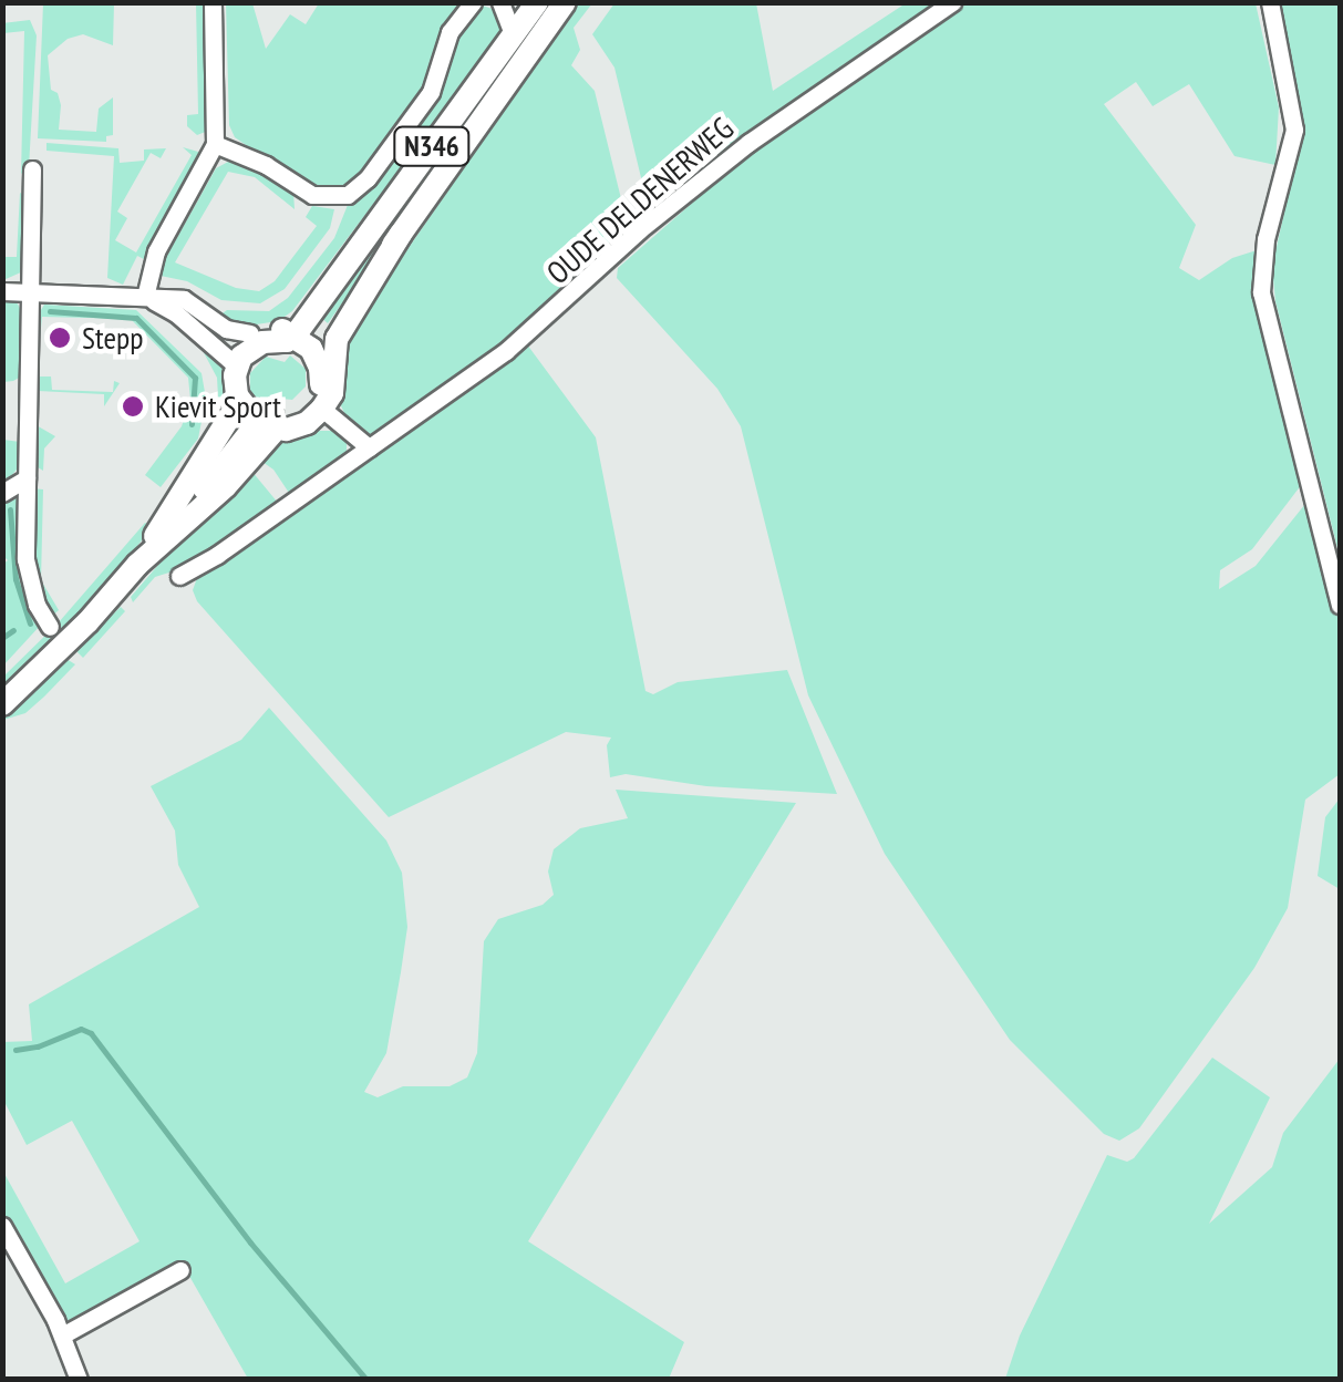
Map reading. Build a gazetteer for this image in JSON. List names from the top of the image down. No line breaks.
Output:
{"streets":{"main road":["N346"],"street":["OUDE DELDENERWEG"]},"places":["Stepp","Kievit Sport"]}
